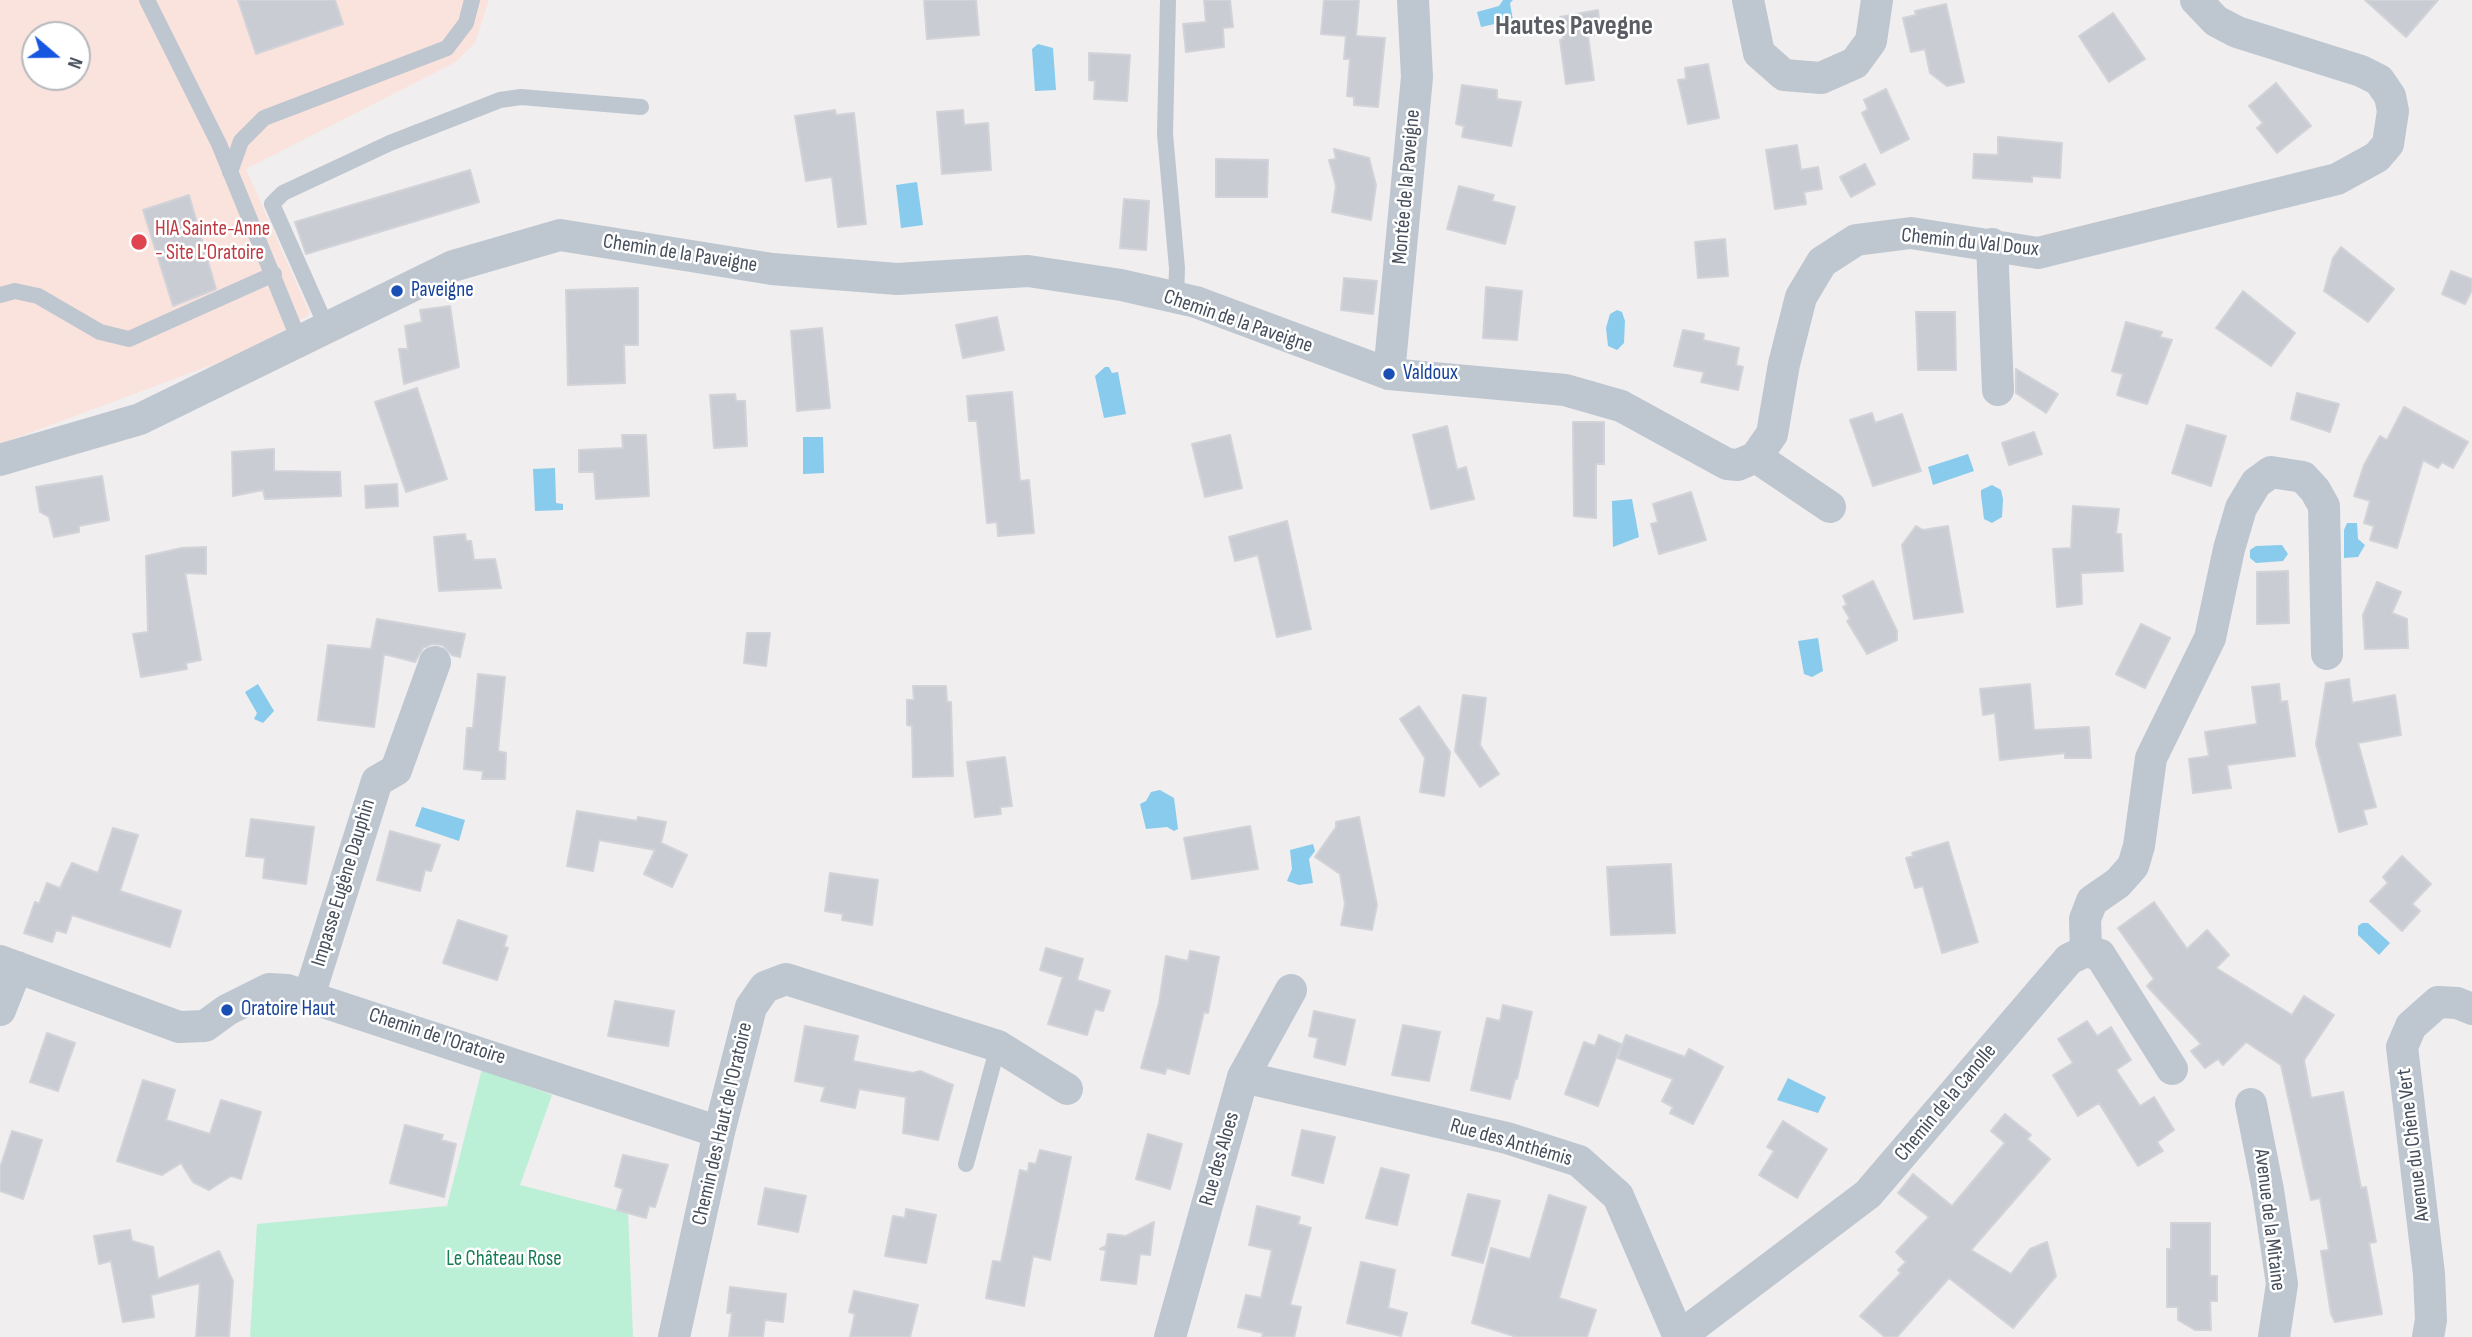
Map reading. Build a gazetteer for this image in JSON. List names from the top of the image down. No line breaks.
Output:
{"streets":{"street":["Montée de la Paveigne","Chemin du Val Doux","Chemin de la Paveigne","Impasse Eugène Dauphin","Chemin de l'Oratoire","Chemin de la Canolle","Chemin des Haut de l'Oratoire","Rue des Anthémis","Avenue du Chêne Vert","Rue des Aloes","Avenue de la Mitaine"]},"crossings":[["Montée de la Paveigne","Chemin de la Paveigne"],["Impasse Eugène Dauphin","Chemin de l'Oratoire"],["Chemin de l'Oratoire","Chemin des Haut de l'Oratoire"],["Chemin de la Canolle","Rue des Anthémis"],["Rue des Anthémis","Rue des Aloes"]],"districts":["Hautes Pavegne"],"parks":["Le Château Rose"],"places":["HIA Sainte-Anne - Site L'Oratoire","Paveigne","Valdoux","Oratoire Haut"],"north":"right"}
